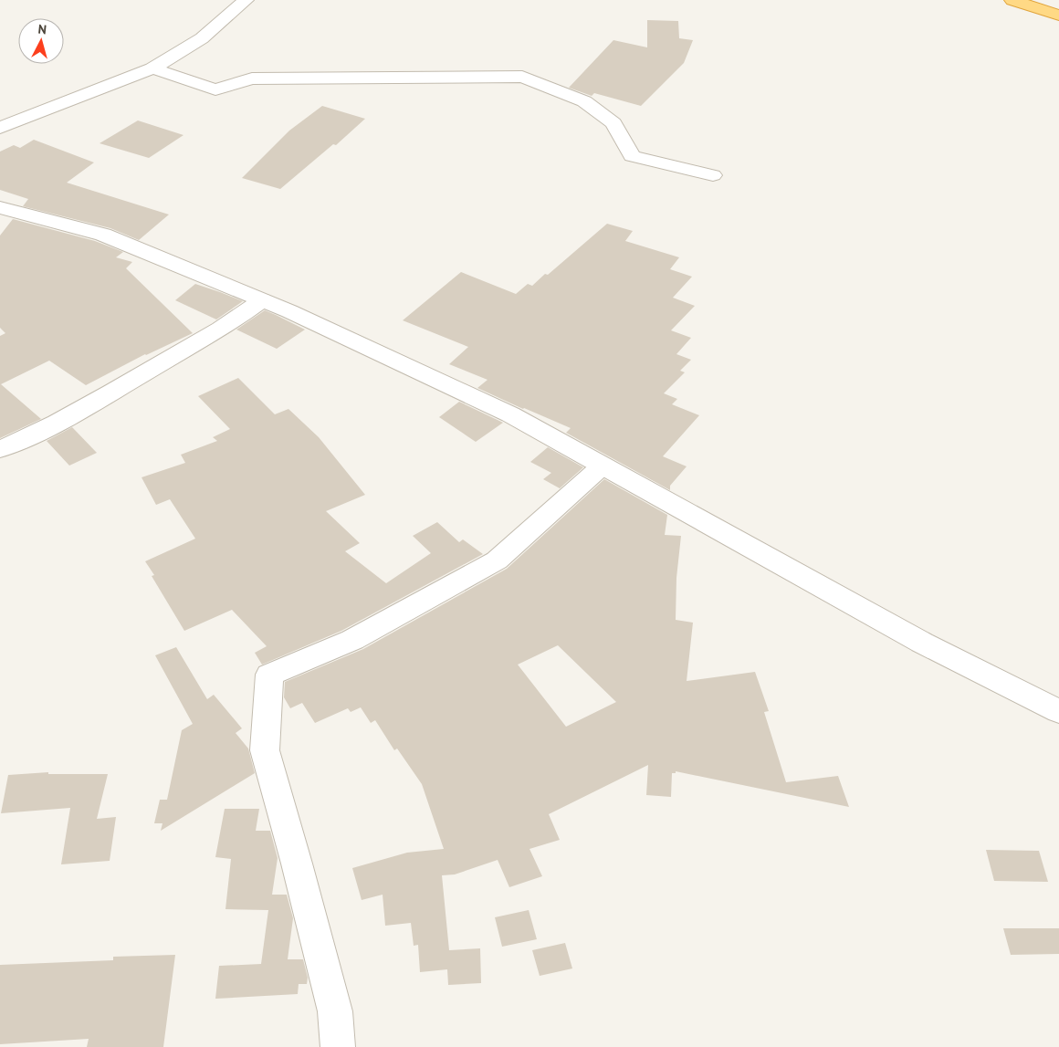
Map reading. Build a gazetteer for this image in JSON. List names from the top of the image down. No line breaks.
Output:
{"north":"top"}
